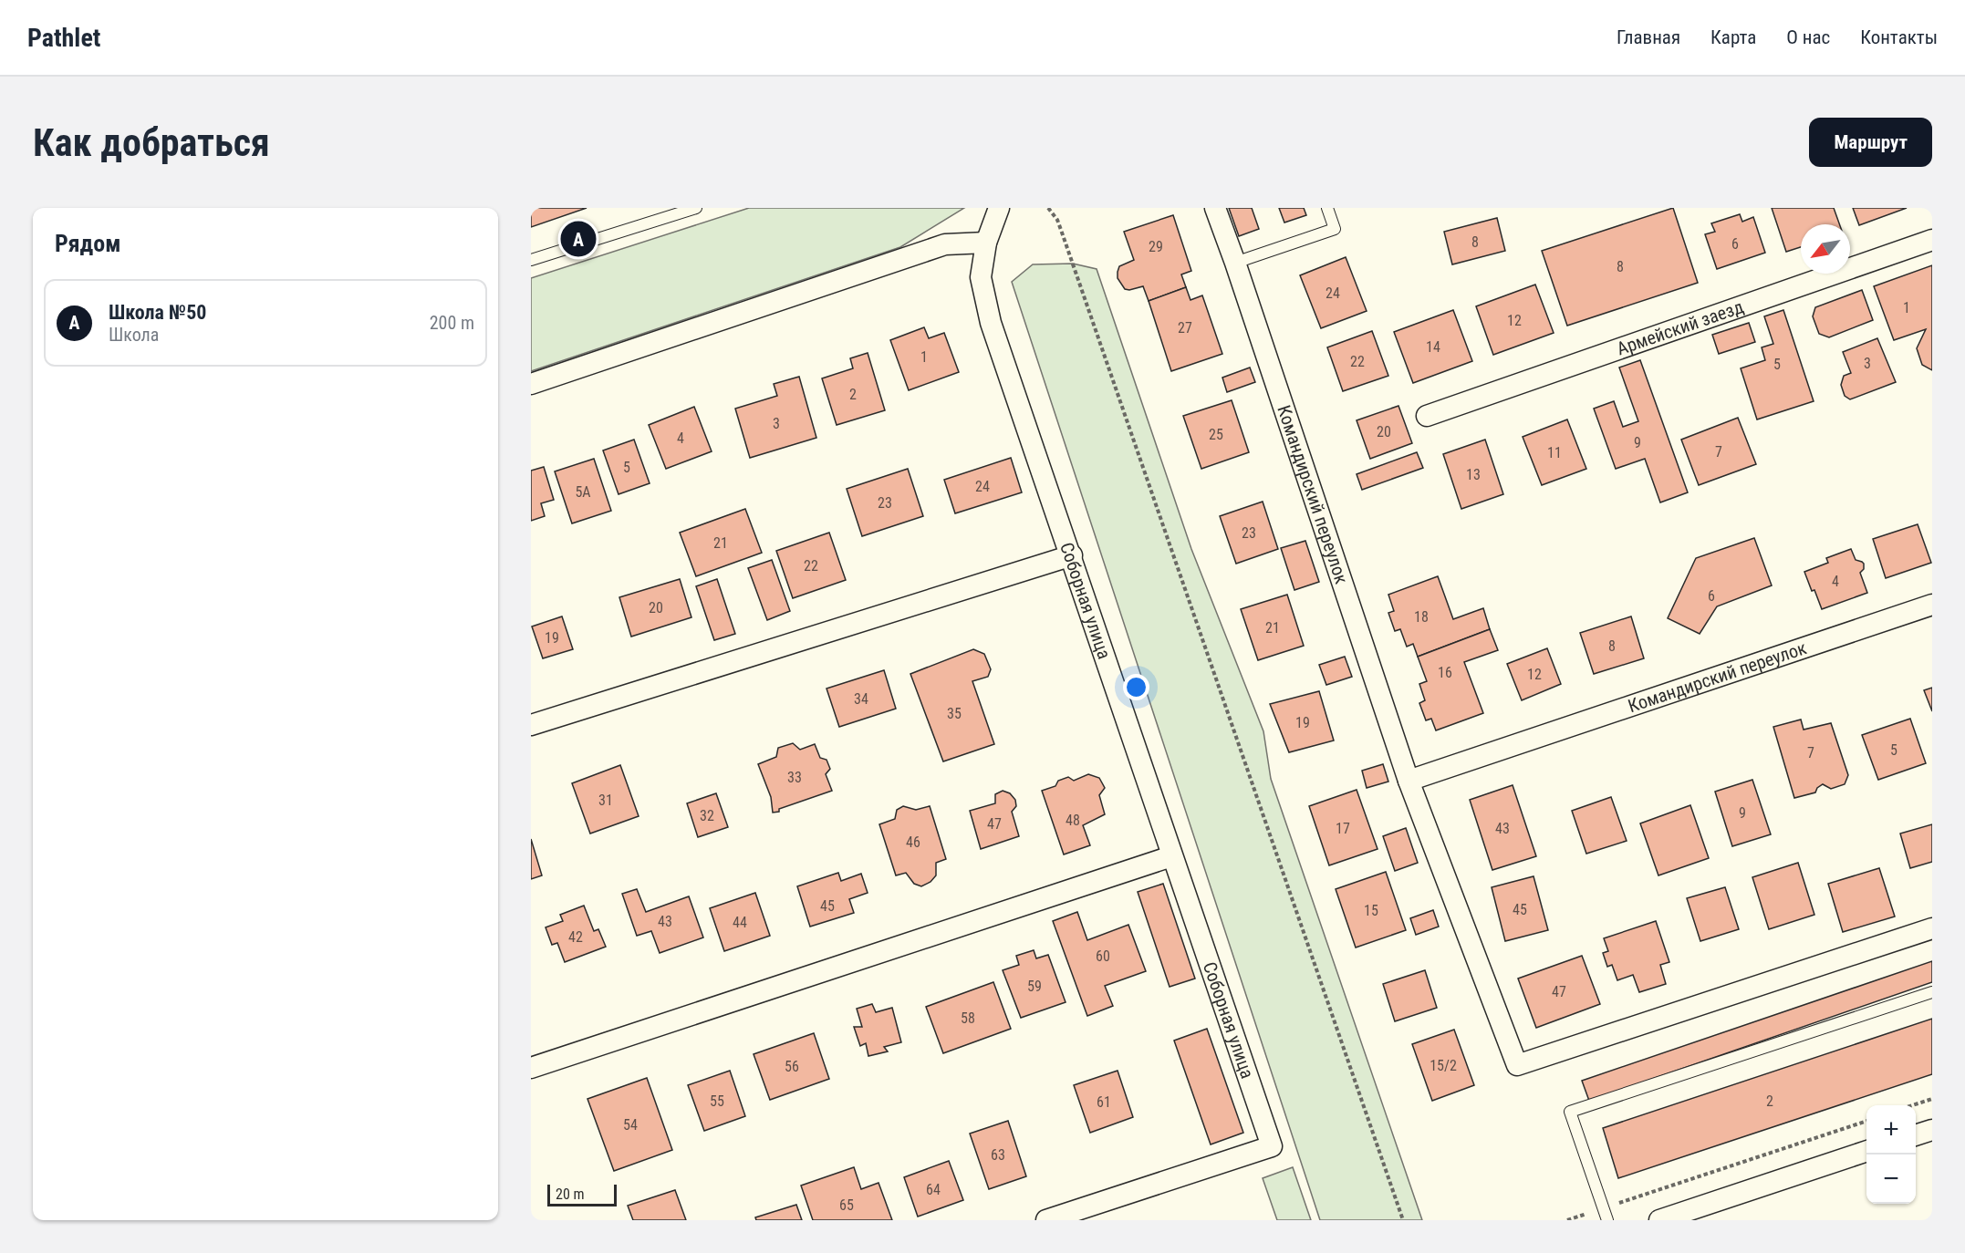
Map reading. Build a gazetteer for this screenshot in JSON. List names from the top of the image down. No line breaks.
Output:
{"streets":{"street":["Армейский заезд","Командирский переулок","Соборная улица"]},"house_numbers":["8","6","29","8","24","1","12","27","14","1","22","3","5","2","3","20","25","4","9","7","11","5","13","24","5А","23","23","21","22","4","6","20","18","21","19","8","16","12","34","35","19","5","7","33","31","9","32","48","47","17","43","46","45","45","15","43","44","42","60","59","47","58","15/2","56","55","2","61","54","63","64","65"],"scale_bar":"20 m","north":"bottom left","page":{"header":"Pathlet","nav":["Главная","Карта","О нас","Контакты"],"buttons":"Маршрут","title":"Как добраться","heading":"Рядом","pins":"A","list":[{"mark":"A","name":"Школа №50","note":"Школа","value":"200 m"}],"map_buttons":["+","−"],"scale":"20 m"}}
